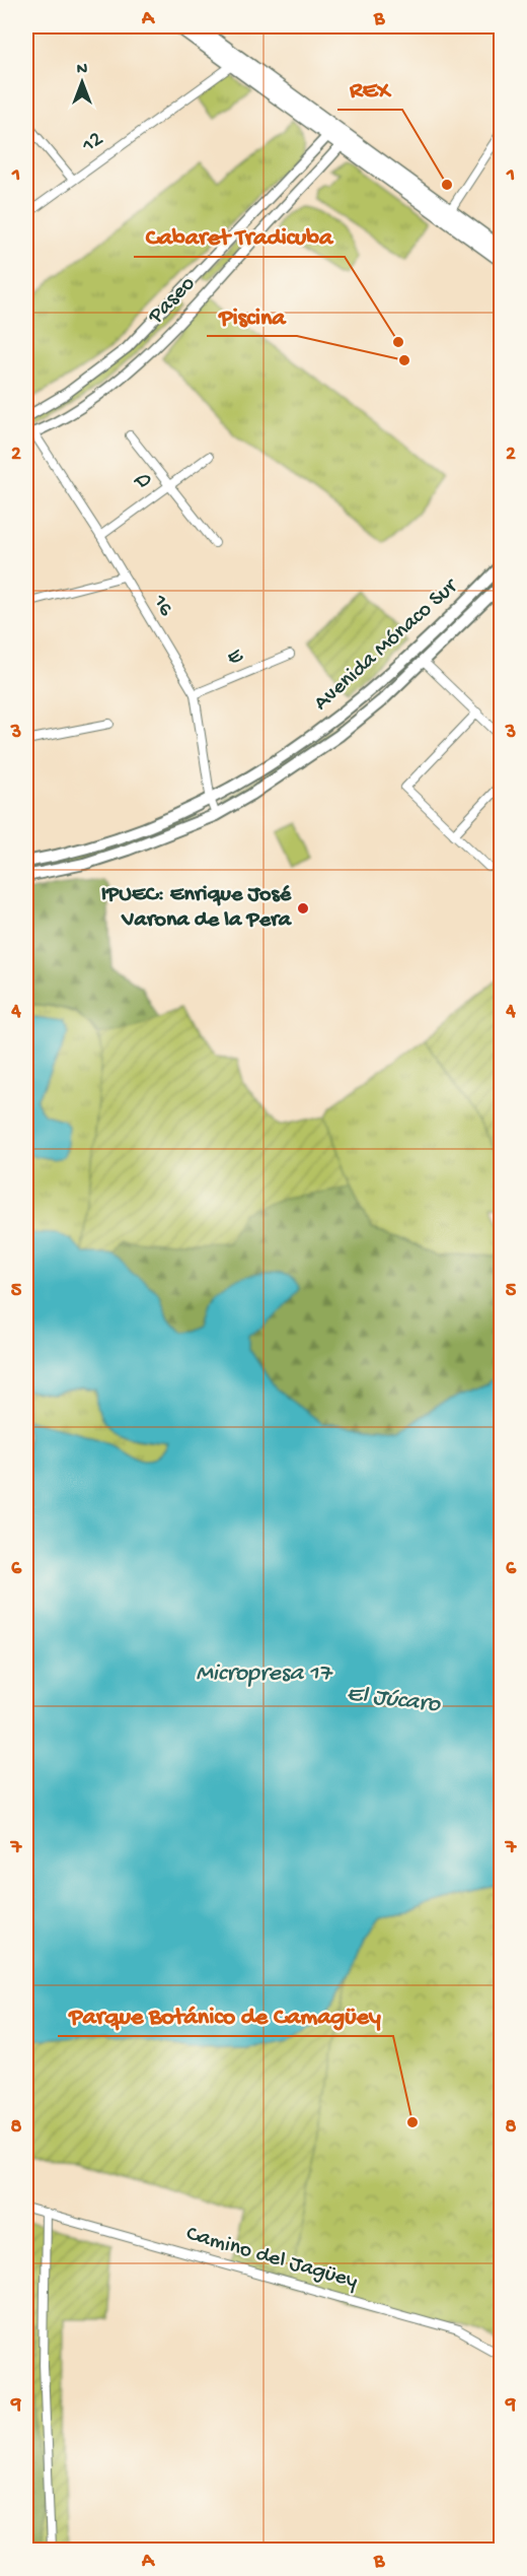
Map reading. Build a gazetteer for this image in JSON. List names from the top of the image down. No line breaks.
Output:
{"streets":{"main road":["Avenida Mónaco Sur"],"street":["12","Paseo","D","16","E","Camino del Jagüey"]},"crossings":[["Paseo","16"],["D","16"],["16","Avenida Mónaco Sur"],["16","E"]],"water":["Micropresa 17","El Júcaro"],"places":["REX","Cabaret Tradicuba","Piscina","IPUEC: Enrique José Varona de la Pera","Parque Botánico de Camagüey"],"north":"top","grid":{"columns":["A","B"],"rows":["1","2","3","4","5","6","7","8","9"]}}
